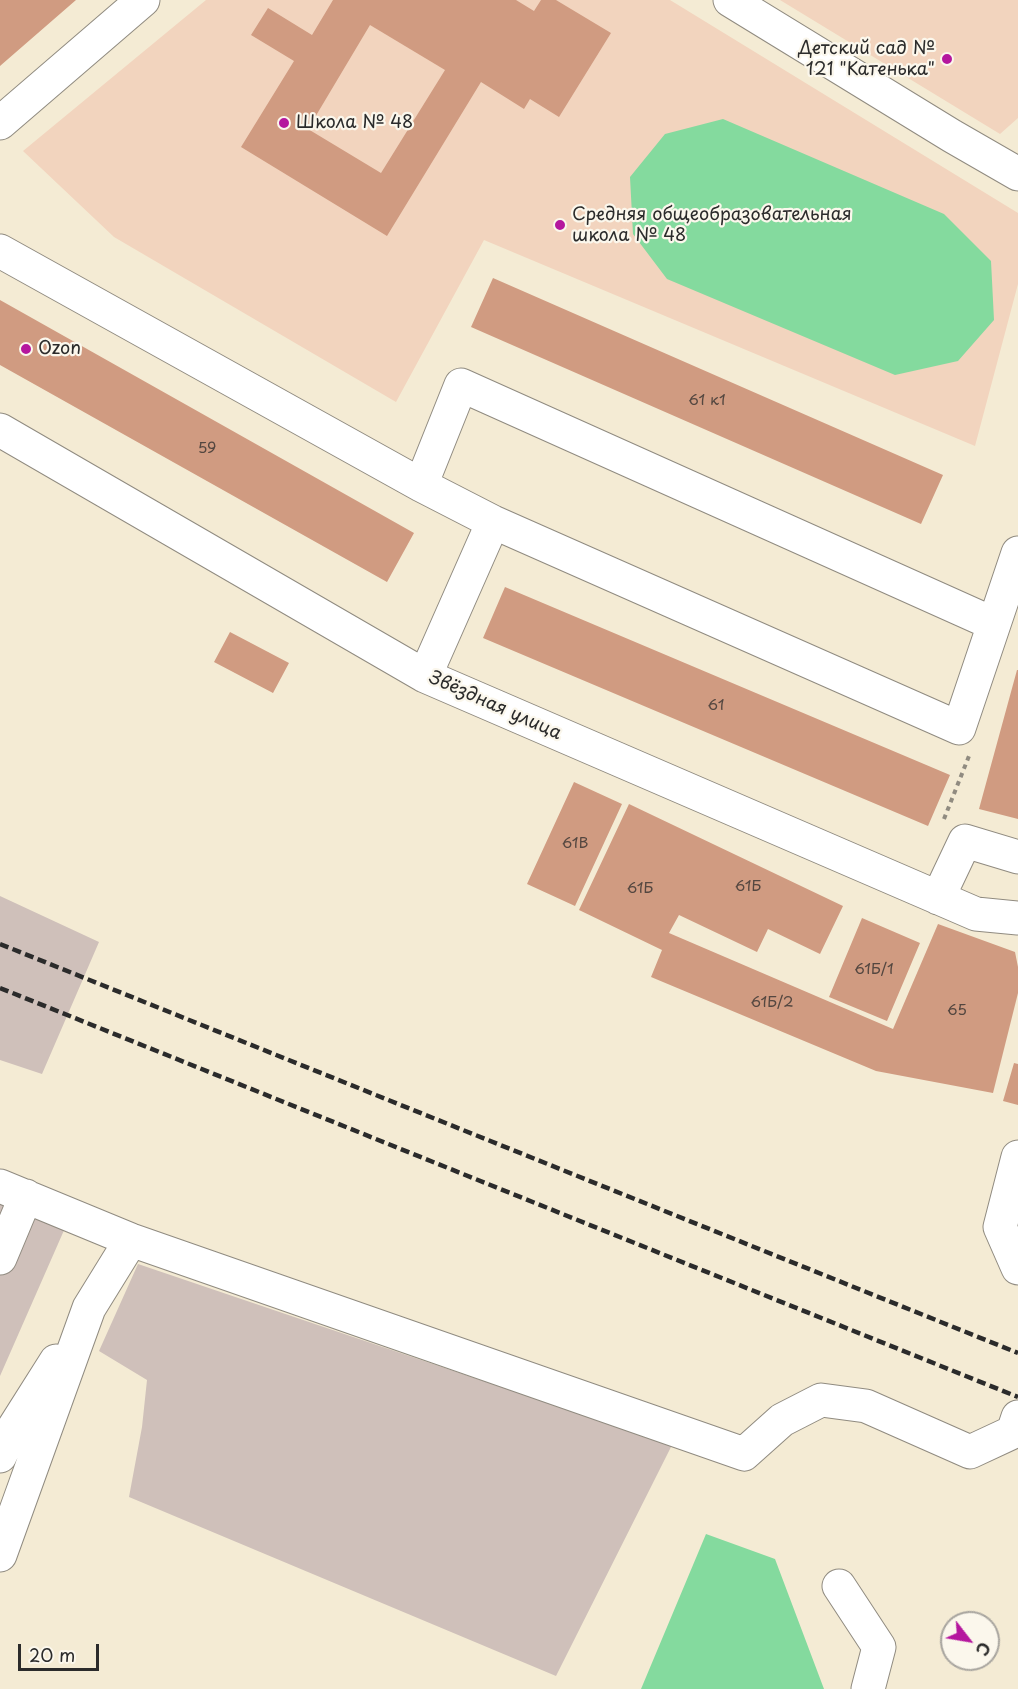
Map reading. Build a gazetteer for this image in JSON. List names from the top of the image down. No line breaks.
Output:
{"streets":{"street":["Звёздная улица"]},"places":["Детский сад № 121 \"Катенька\"","Школа № 48","Средняя общеобразовательная школа № 48","Ozon"],"house_numbers":["61 к1","59","61","61В","61Б","61Б","61Б/1","61Б/2","65"],"scale_bar":"20 m","north":"bottom right"}
